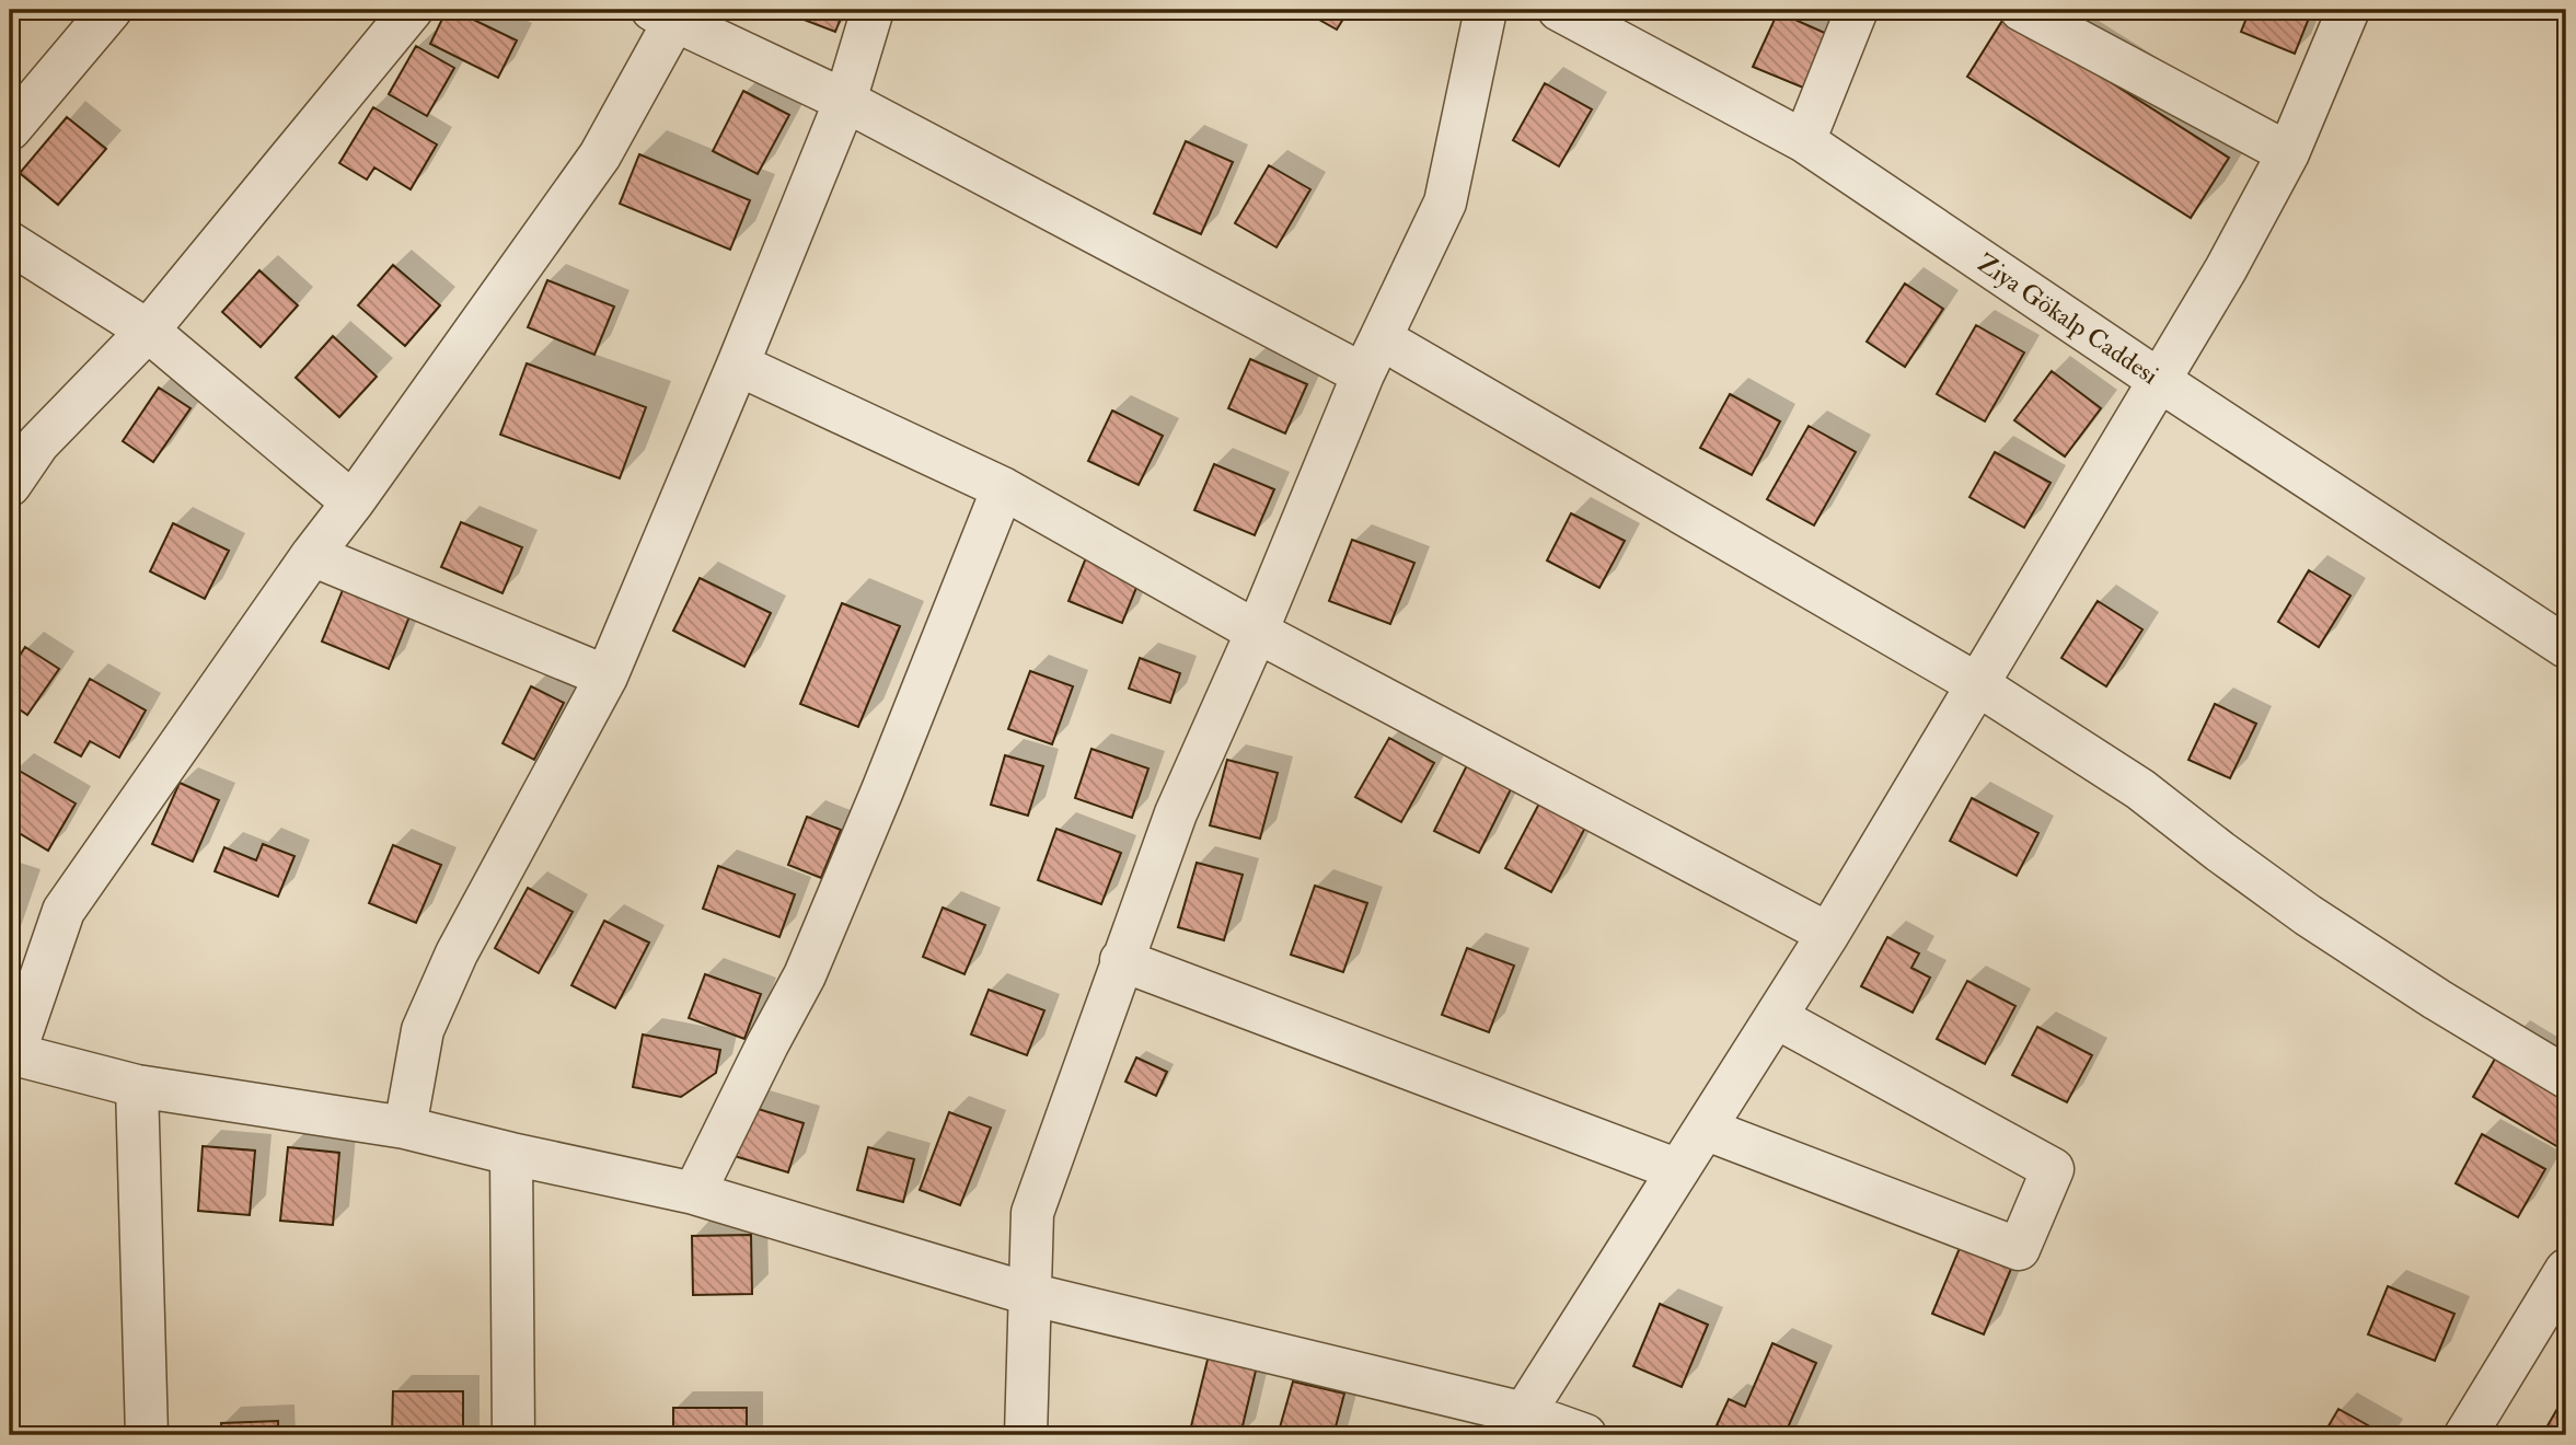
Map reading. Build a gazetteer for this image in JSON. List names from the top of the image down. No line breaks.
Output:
{"streets":{"street":["Ziya Gökalp Caddesi"]}}
